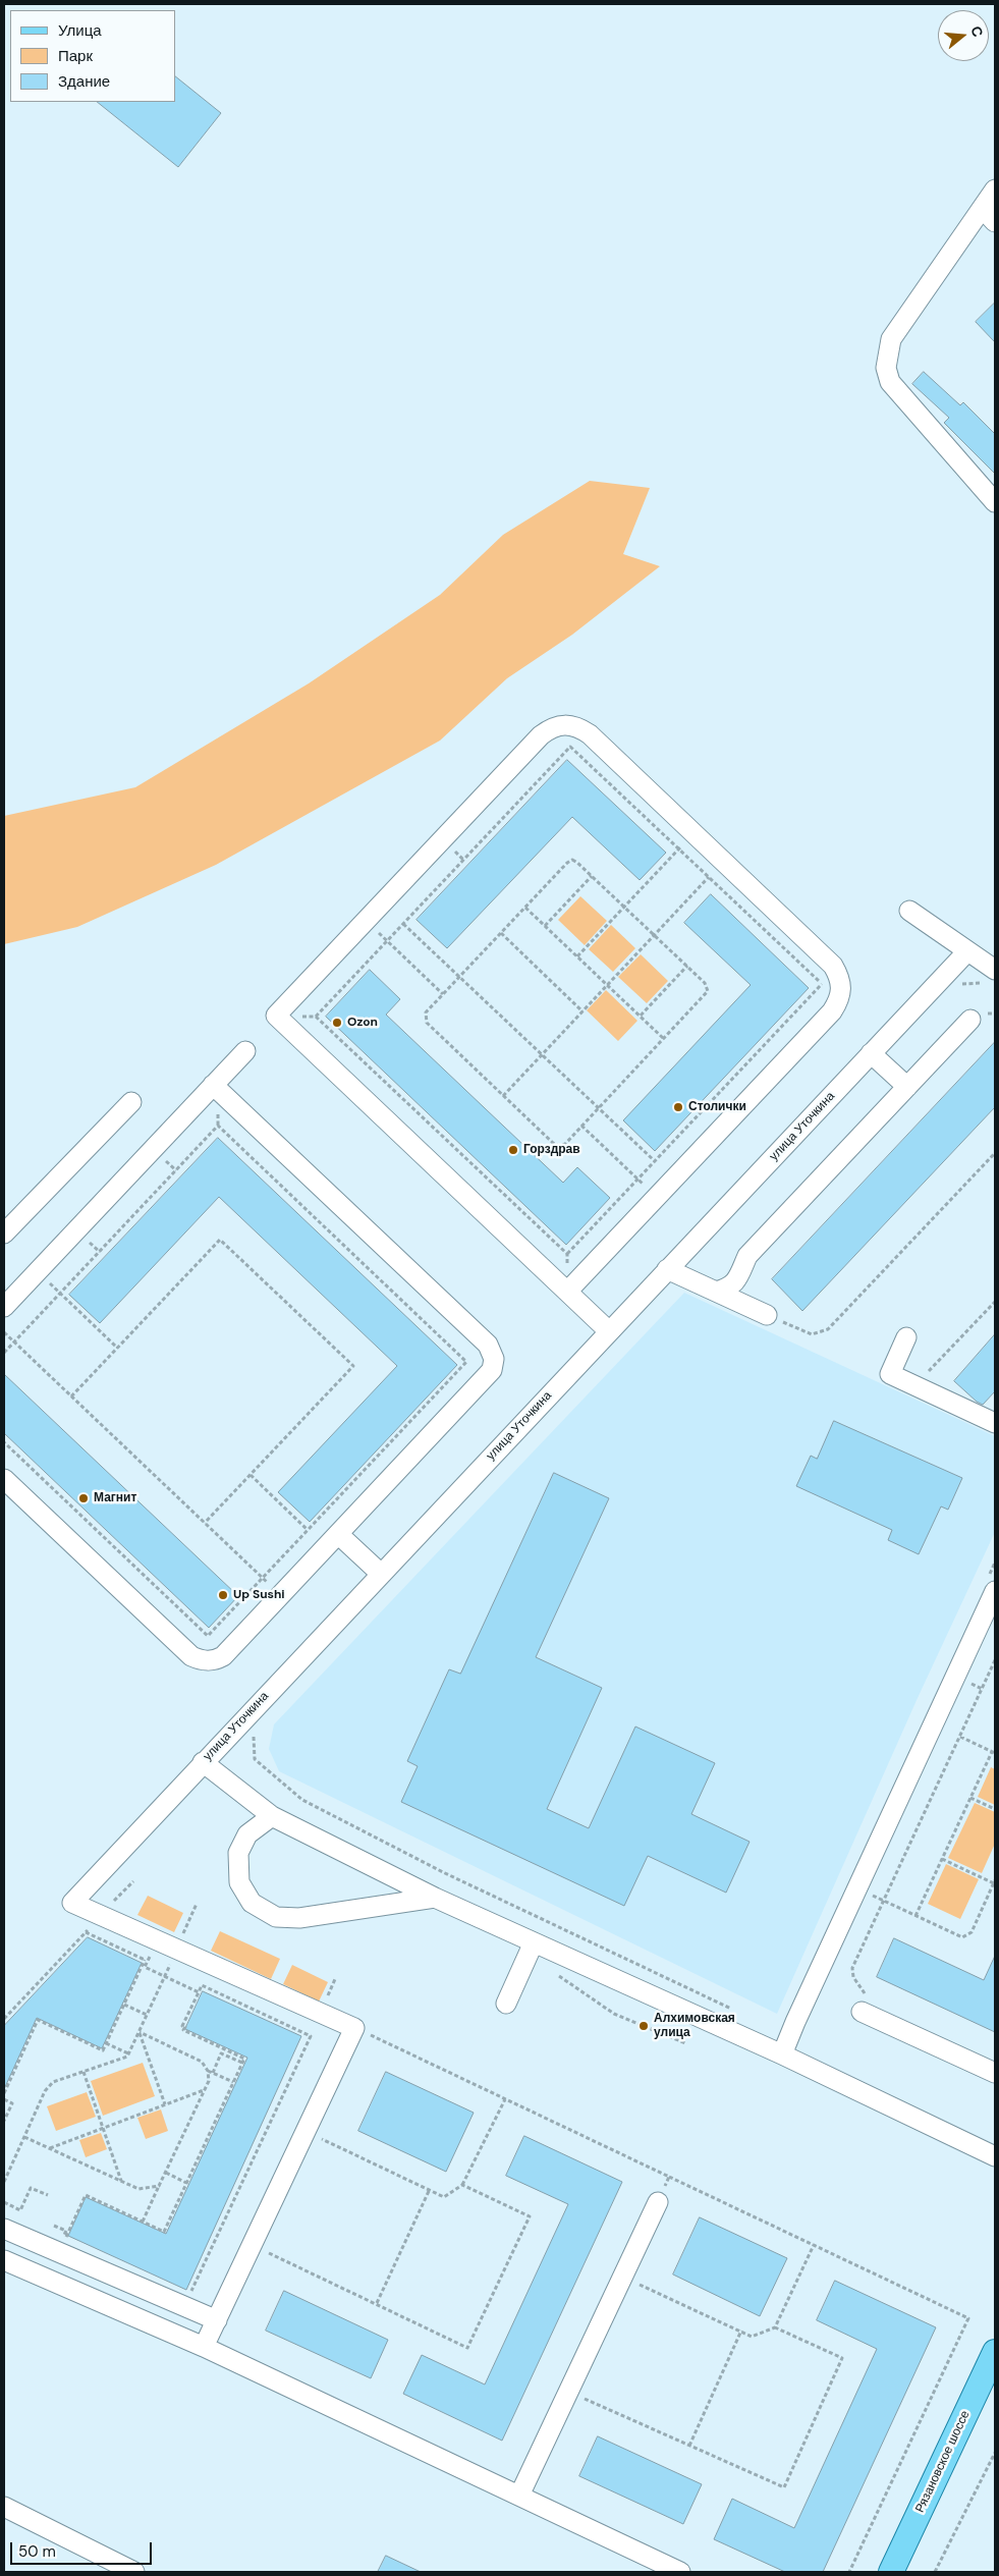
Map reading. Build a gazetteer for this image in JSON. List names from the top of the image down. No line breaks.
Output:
{"streets":{"main road":["Рязановское шоссе"],"street":["улица Уточкина"]},"places":["Ozon","Столички","Горздрав","Магнит","Up Sushi","Алхимовская улица"],"legend":["Улица","Парк","Здание"],"scale_bar":"50 m","north":"right"}
